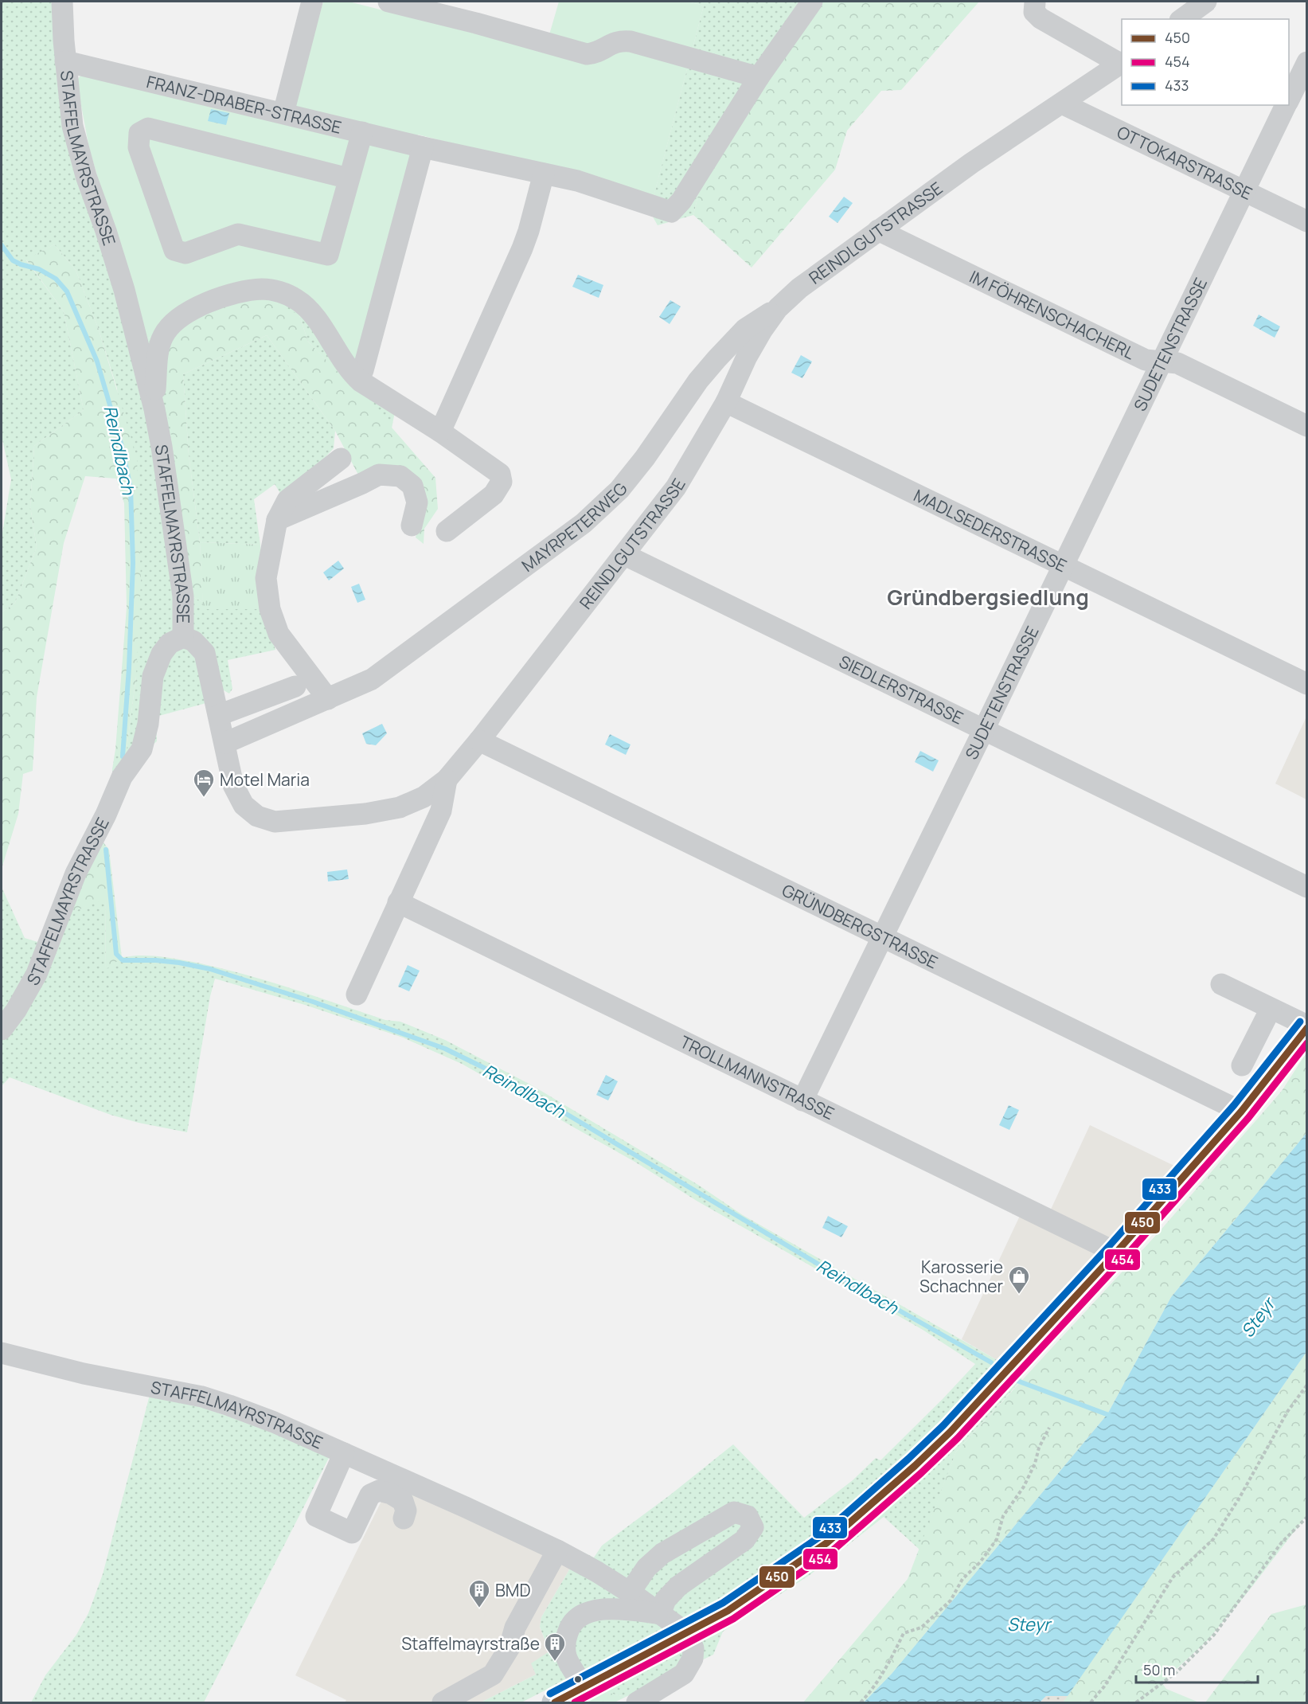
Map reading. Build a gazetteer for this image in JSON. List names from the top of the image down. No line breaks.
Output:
{"streets":{"street":["FRANZ-DRABER-STRASSE","STAFFELMAYRSTRASSE","OTTOKARSTRASSE","REINDLGUTSTRASSE","IM FÖHRENSCHACHERL","SUDETENSTRASSE","MAYRPETERWEG","MADLSEDERSTRASSE","SIEDLERSTRASSE","GRÜNDBERGSTRASSE","TROLLMANNSTRASSE"]},"crossings":[["FRANZ-DRABER-STRASSE","STAFFELMAYRSTRASSE"],["STAFFELMAYRSTRASSE","REINDLGUTSTRASSE"],["OTTOKARSTRASSE","REINDLGUTSTRASSE"],["OTTOKARSTRASSE","SUDETENSTRASSE"],["REINDLGUTSTRASSE","IM FÖHRENSCHACHERL"],["REINDLGUTSTRASSE","MAYRPETERWEG"],["REINDLGUTSTRASSE","MADLSEDERSTRASSE"],["REINDLGUTSTRASSE","SIEDLERSTRASSE"],["REINDLGUTSTRASSE","GRÜNDBERGSTRASSE"],["IM FÖHRENSCHACHERL","SUDETENSTRASSE"],["SUDETENSTRASSE","MADLSEDERSTRASSE"],["SUDETENSTRASSE","SIEDLERSTRASSE"],["SUDETENSTRASSE","GRÜNDBERGSTRASSE"],["SUDETENSTRASSE","TROLLMANNSTRASSE"]],"districts":["Gründbergsiedlung"],"water":["Reindlbach","Steyr"],"places":{"hotel":["Motel Maria"],"shop":["Karosserie Schachner"],"building":["BMD","Staffelmayrstraße"]},"lines":["transit line 433","transit line 450","transit line 454"],"legend":["450","454","433"],"scale_bar":"50 m"}
